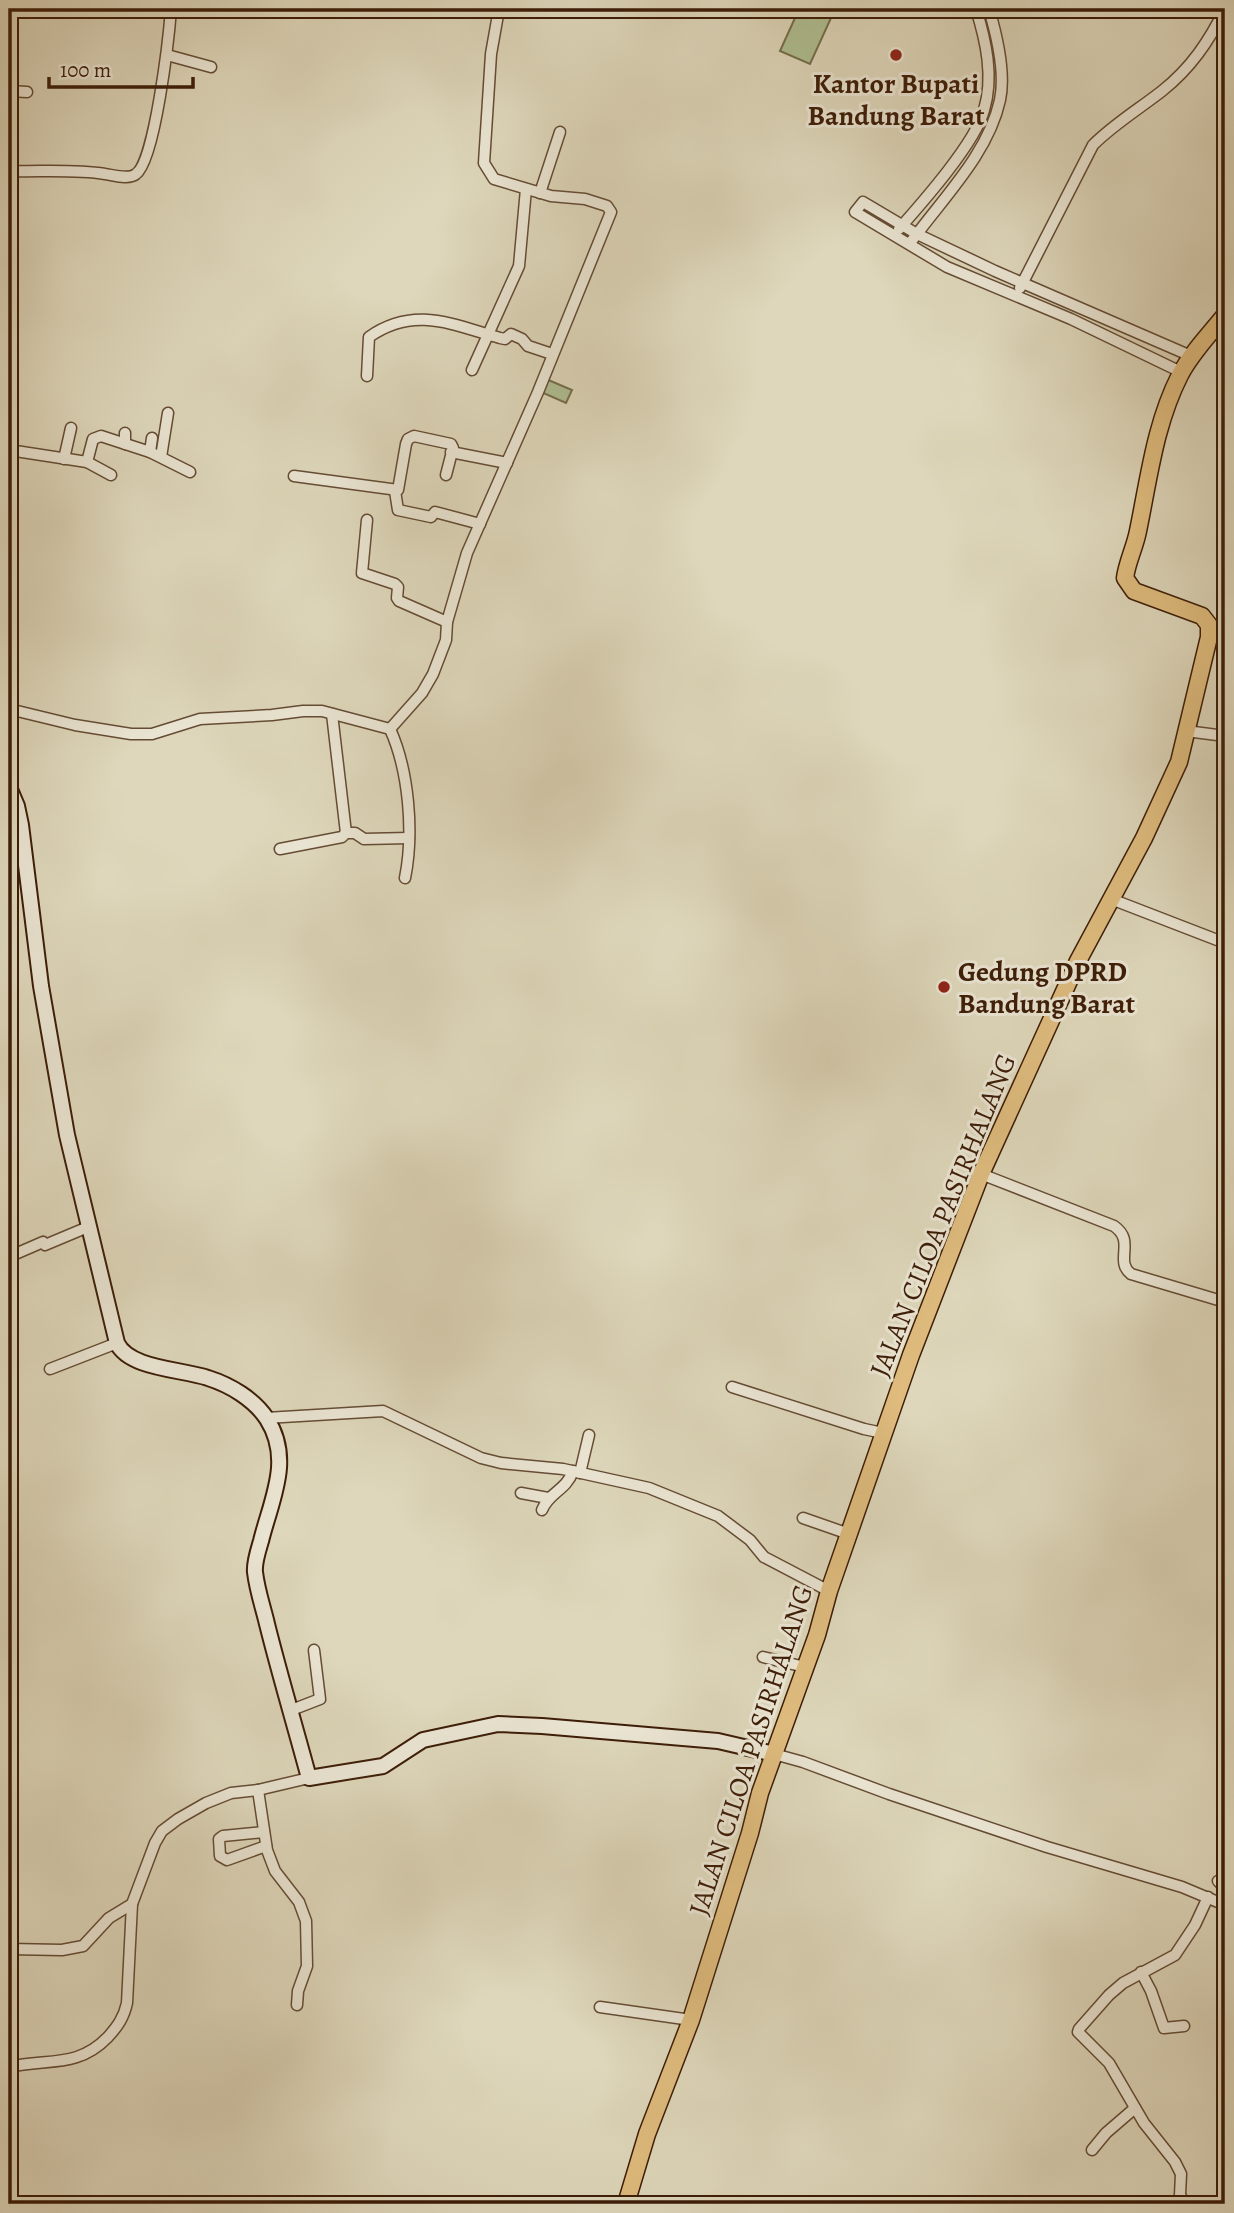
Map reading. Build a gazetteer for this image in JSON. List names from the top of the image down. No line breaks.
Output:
{"streets":{"main road":["JALAN CILOA PASIRHALANG"]},"places":["Kantor Bupati Bandung Barat","Gedung DPRD Bandung Barat"],"scale_bar":"100 m"}
